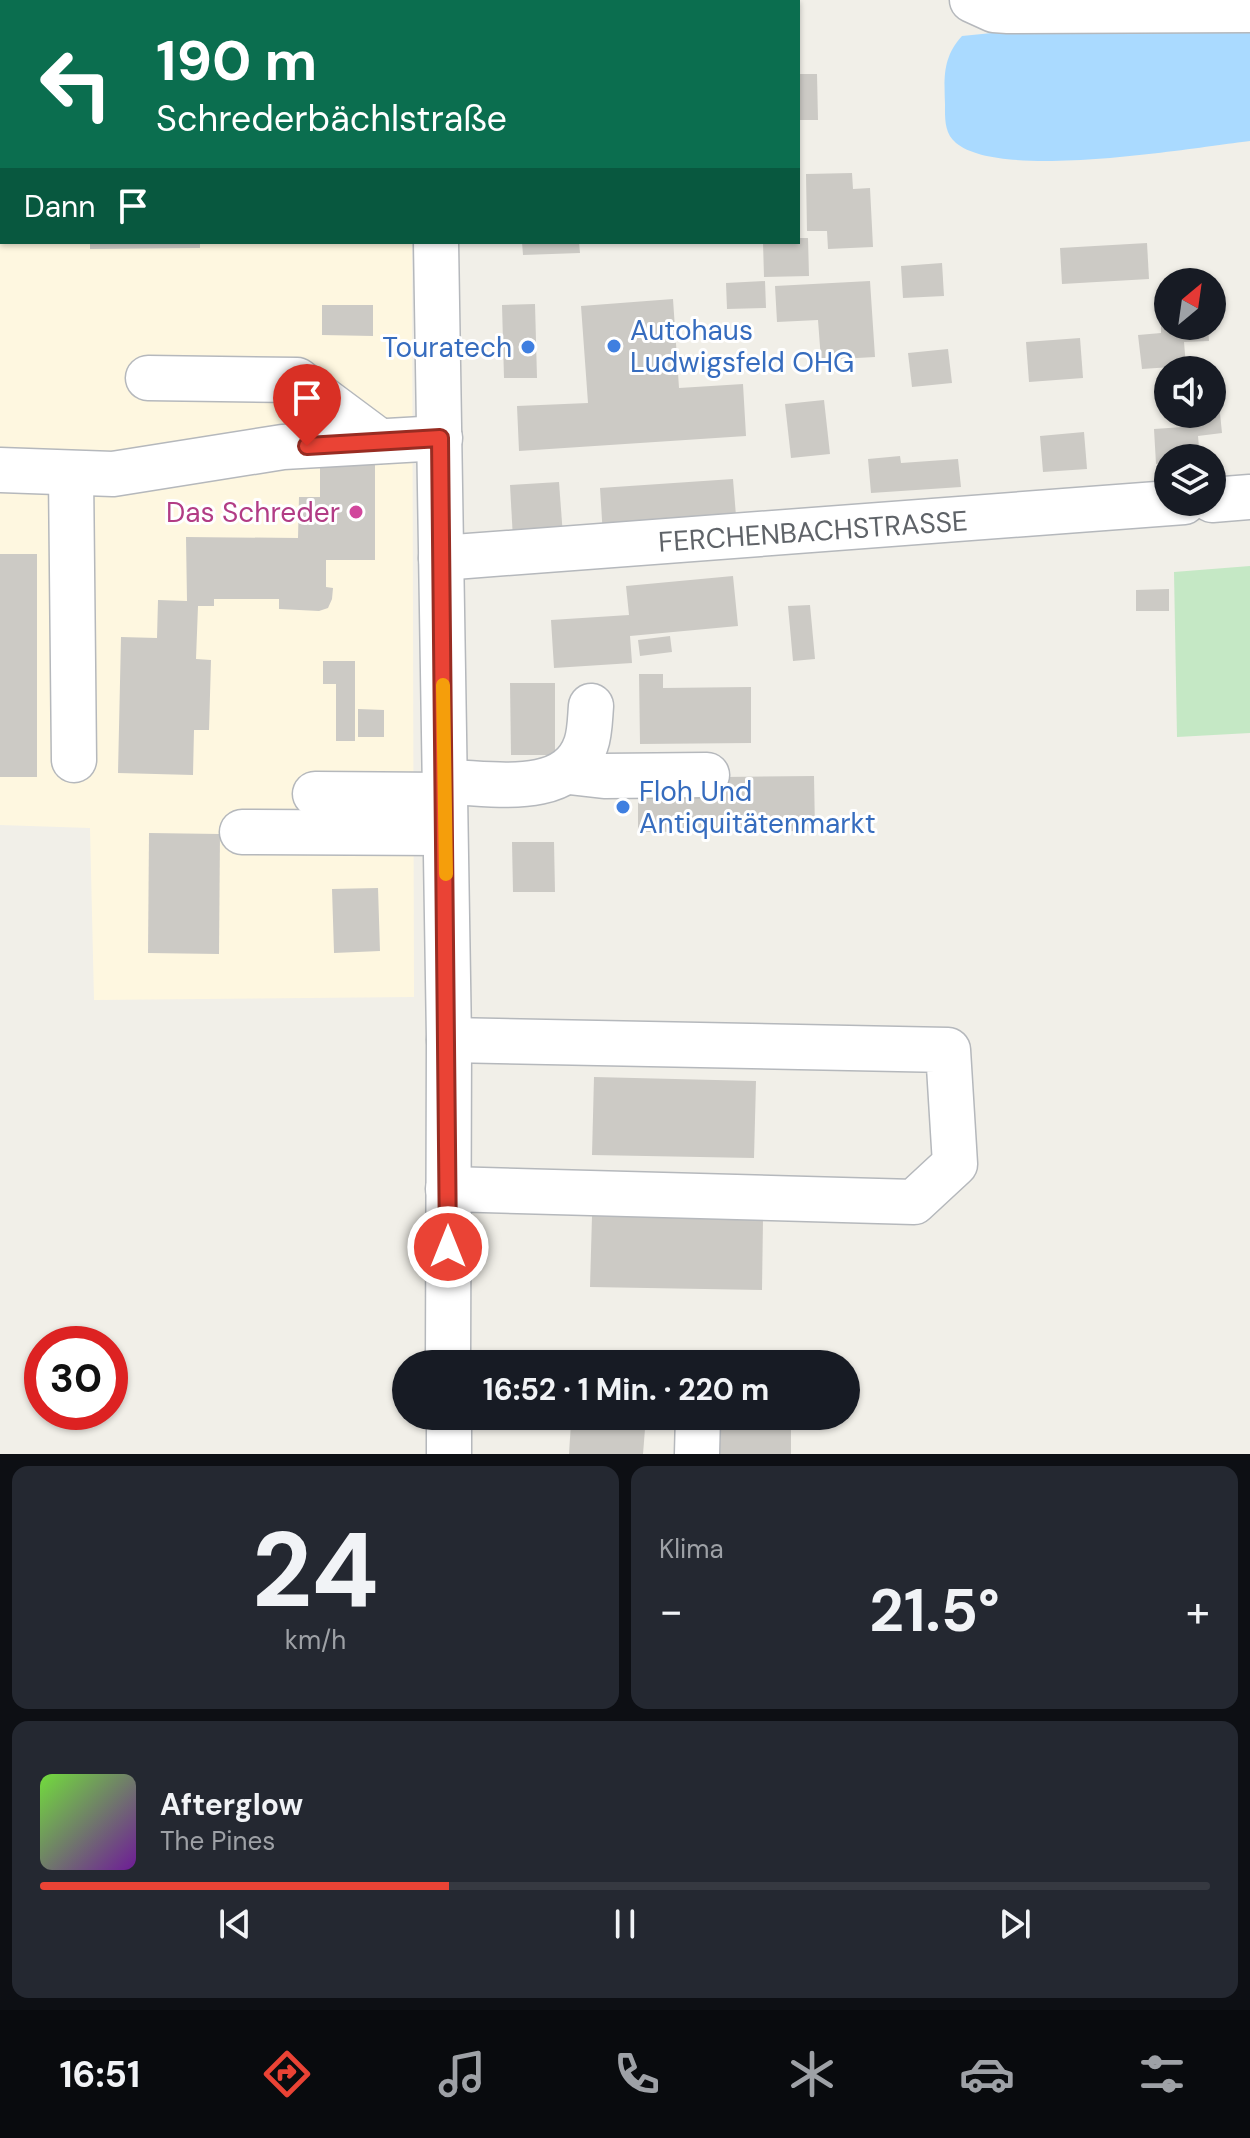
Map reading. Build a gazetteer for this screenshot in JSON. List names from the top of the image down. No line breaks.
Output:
{"streets":{"street":["FERCHENBACHSTRASSE"]},"places":["Autohaus Ludwigsfeld OHG","Touratech","Das Schreder","Floh Und Antiquitätenmarkt"],"north":"top right","page":{"turn":["190 m","Schrederbächlstraße"],"then":"Dann","limit":"30","trip":"16:52 · 1 Min. · 220 m","tile":[["24","km/h"],"Klima"],"heat":["−","21.5°","+"],"song":["Afterglow","The Pines"],"tabs":"16:51"}}
